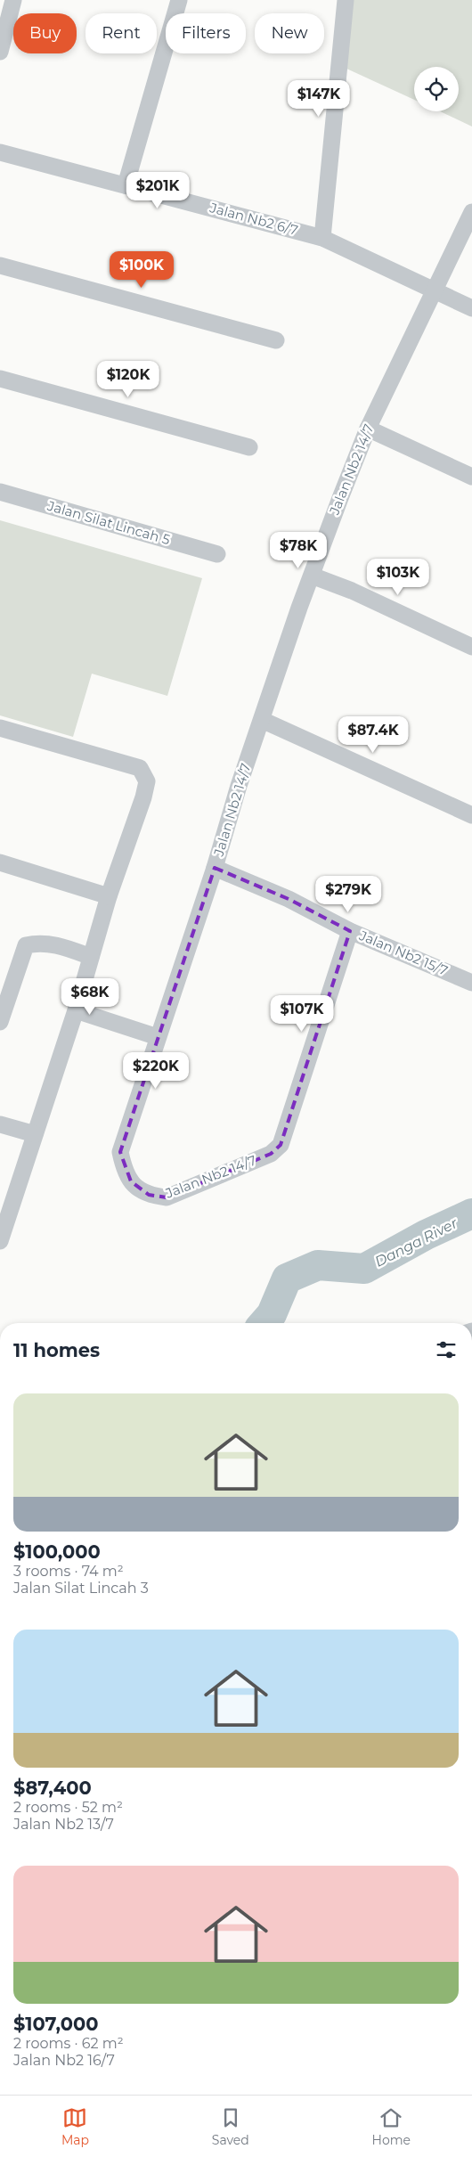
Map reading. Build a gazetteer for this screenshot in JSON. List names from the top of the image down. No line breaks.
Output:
{"streets":{"street":["Jalan Nb2 6/7","Jalan Nb2 14/7","Jalan Silat Lincah 5","Jalan Nb2 15/7"]},"crossings":[["Jalan Nb2 6/7","Jalan Nb2 14/7"],["Jalan Nb2 14/7","Jalan Nb2 15/7"]],"water":["Danga River"],"page":{"chip":["Buy","Rent","Filters","New"],"price":["$147K","$201K","$100K","$120K","$78K","$103K","$87.4K","$279K","$68K","$107K","$220K"],"heading":"11 homes","list":[{"name":"$100,000","note":"3 rooms · 74 m² · Jalan Silat Lincah 3"},{"name":"$87,400","note":"2 rooms · 52 m² · Jalan Nb2 13/7"},{"name":"$107,000","note":"2 rooms · 62 m² · Jalan Nb2 16/7"}],"tabs":["Map","Saved","Home"]}}
